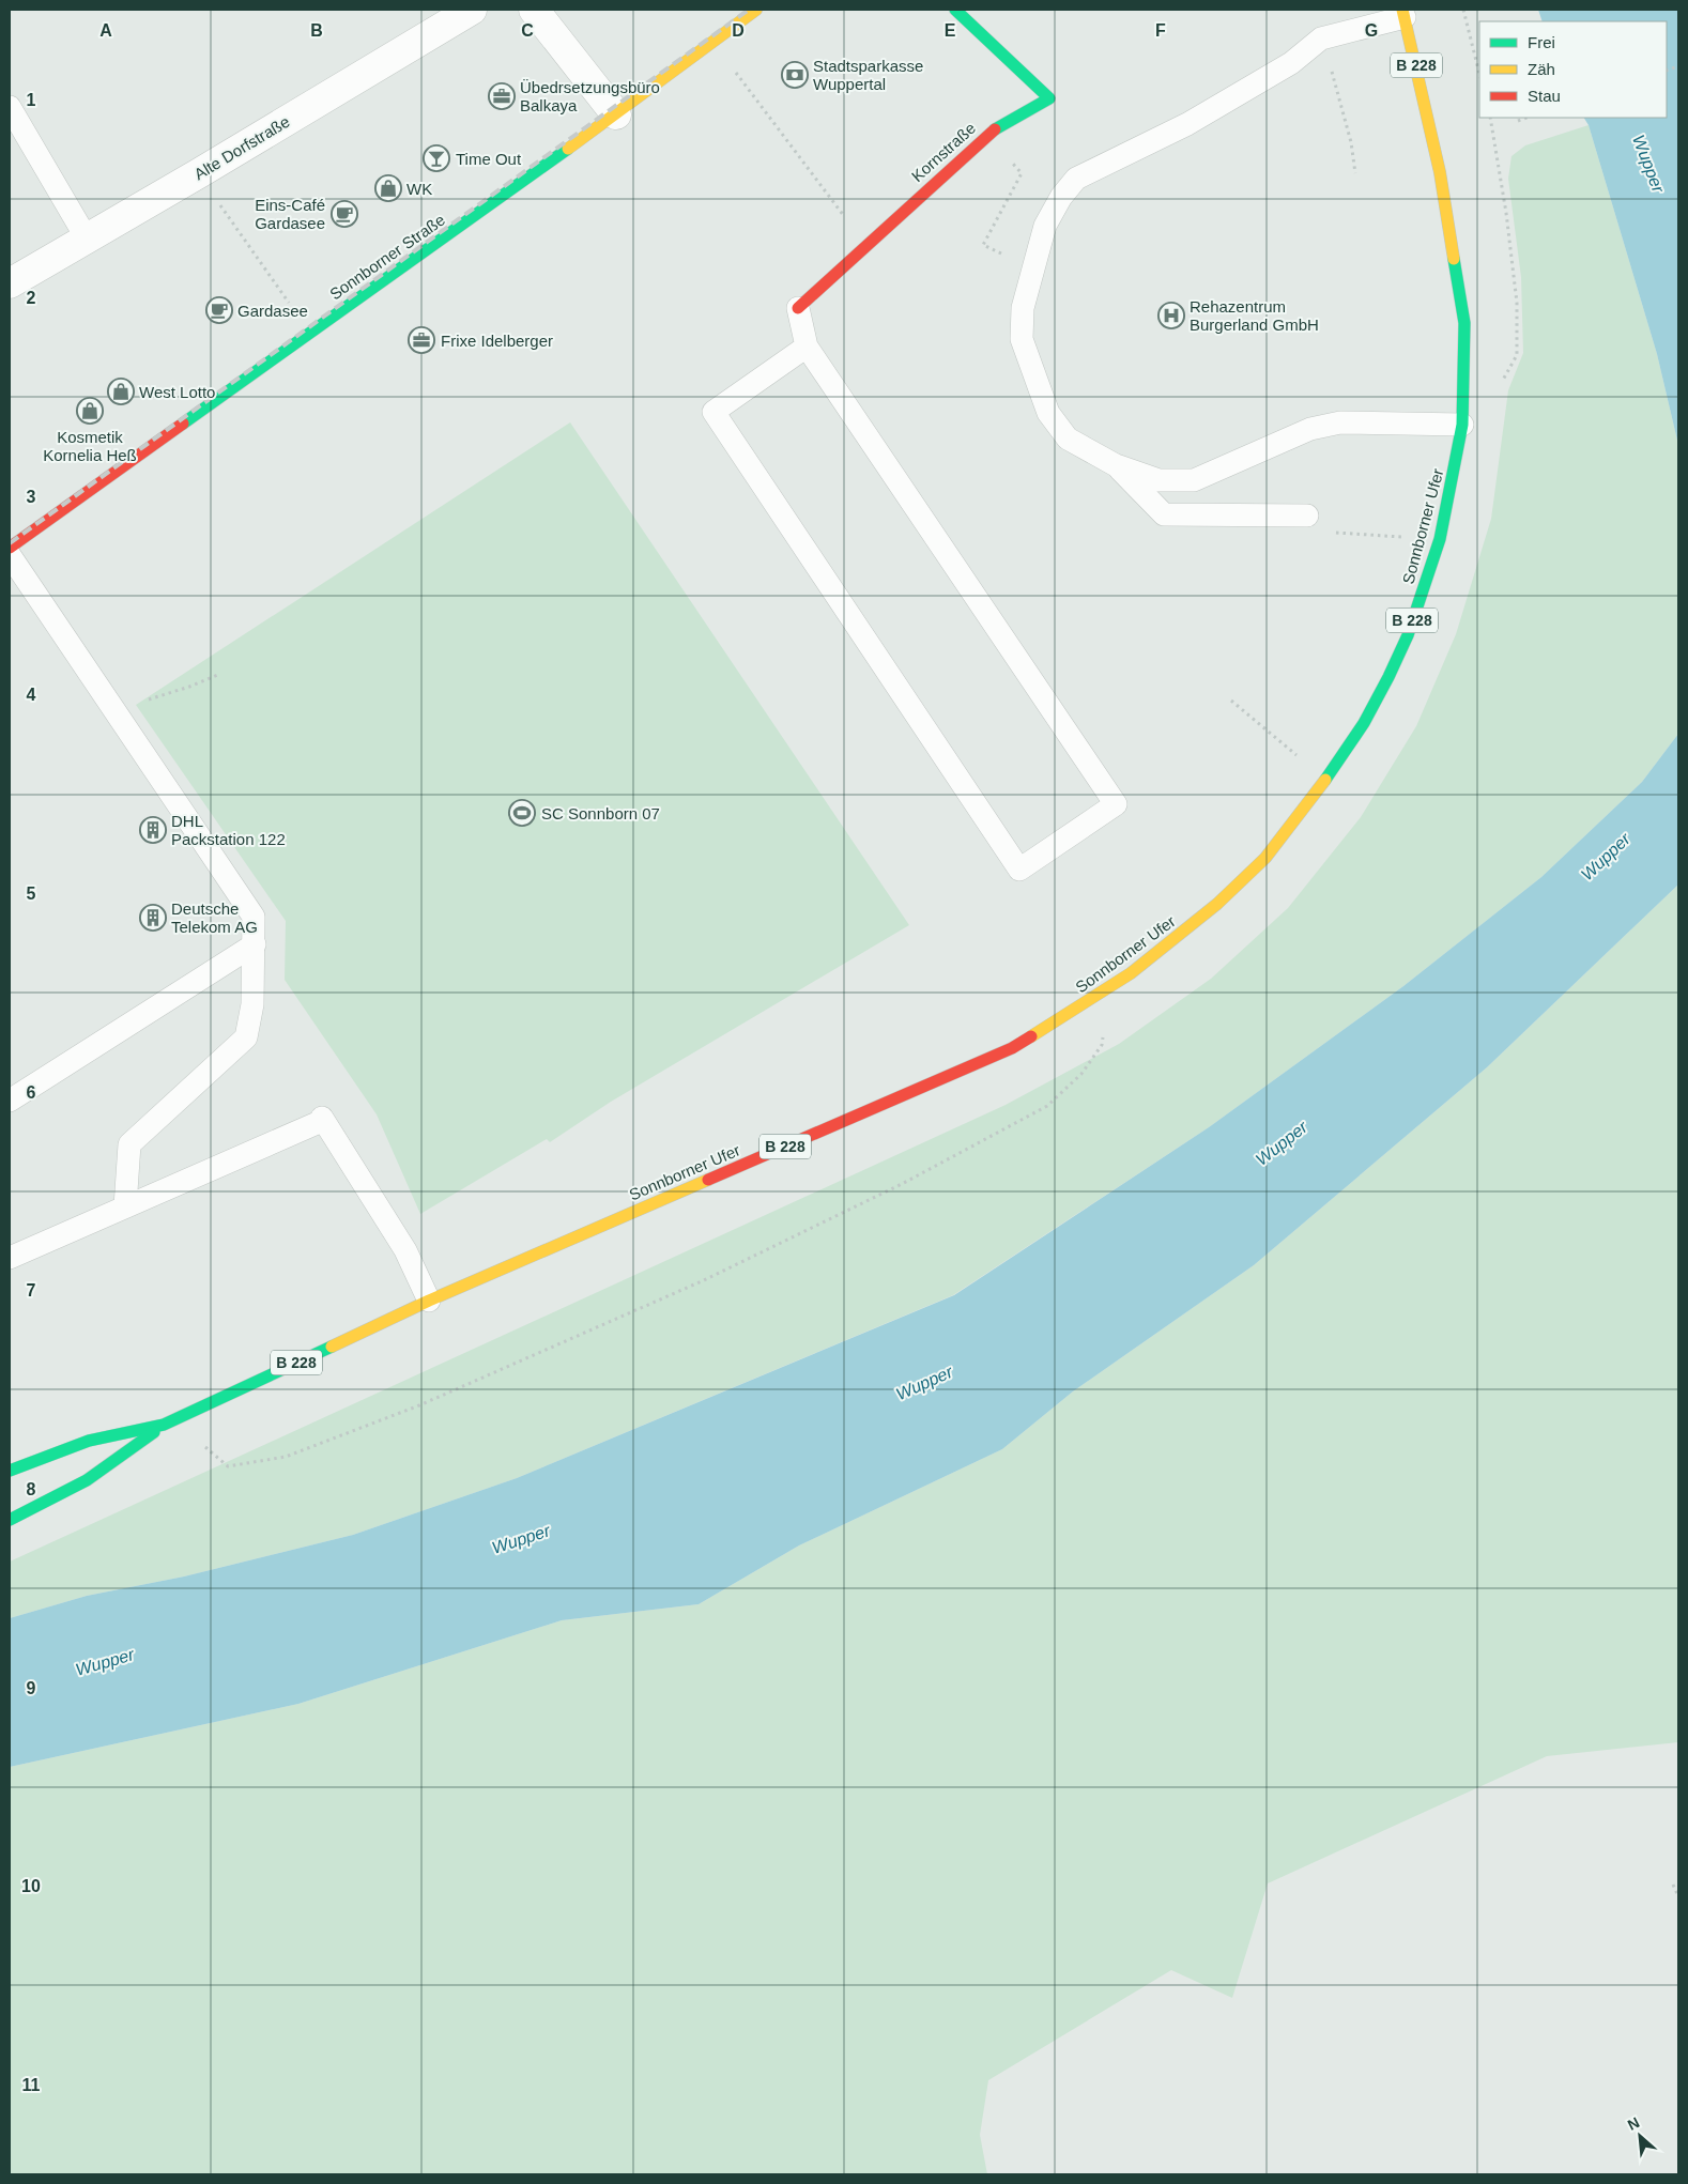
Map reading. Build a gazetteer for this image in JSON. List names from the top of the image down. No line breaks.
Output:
{"streets":{"main road":["B 228","Kornstraße","Sonnborner Straße","Sonnborner Ufer"],"street":["Alte Dorfstraße"]},"water":["Wupper"],"places":{"bank":["Stadtsparkasse Wuppertal"],"office":["Übedrsetzungsbüro Balkaya","Frixe Idelberger"],"bar":["Time Out"],"shop":["WK","West Lotto","Kosmetik Kornelia Heß"],"cafe":["Eins-Café Gardasee","Gardasee"],"hospital":["Rehazentrum Burgerland GmbH"],"sports":["SC Sonnborn 07"],"building":["DHL Packstation 122","Deutsche Telekom AG"]},"legend":["Frei","Zäh","Stau"],"north":"top left","grid":{"columns":["A","B","C","D","E","F","G"],"rows":["1","2","3","4","5","6","7","8","9","10","11"]}}
